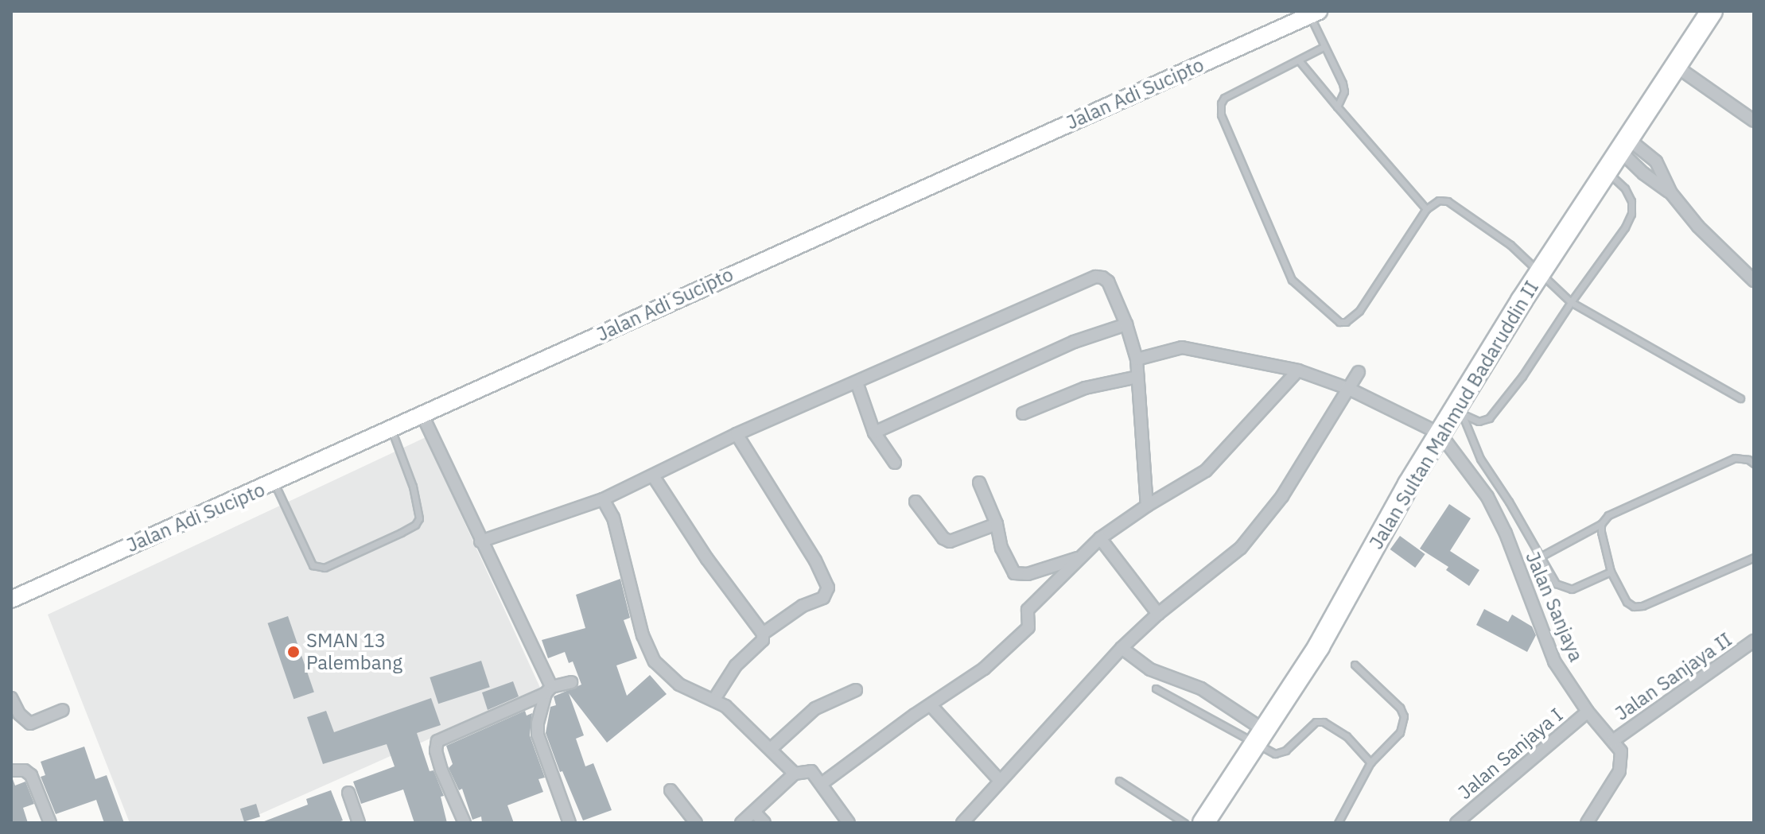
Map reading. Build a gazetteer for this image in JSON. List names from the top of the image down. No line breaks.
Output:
{"streets":{"highway":["Jalan Sultan Mahmud Badaruddin II"],"street":["Jalan Adi Sucipto","Jalan Sanjaya","Jalan Sanjaya II","Jalan Sanjaya I"]},"crossings":[["Jalan Sultan Mahmud Badaruddin II","Jalan Sanjaya"],["Jalan Sanjaya","Jalan Sanjaya II"],["Jalan Sanjaya","Jalan Sanjaya I"]],"places":["SMAN 13 Palembang"]}
